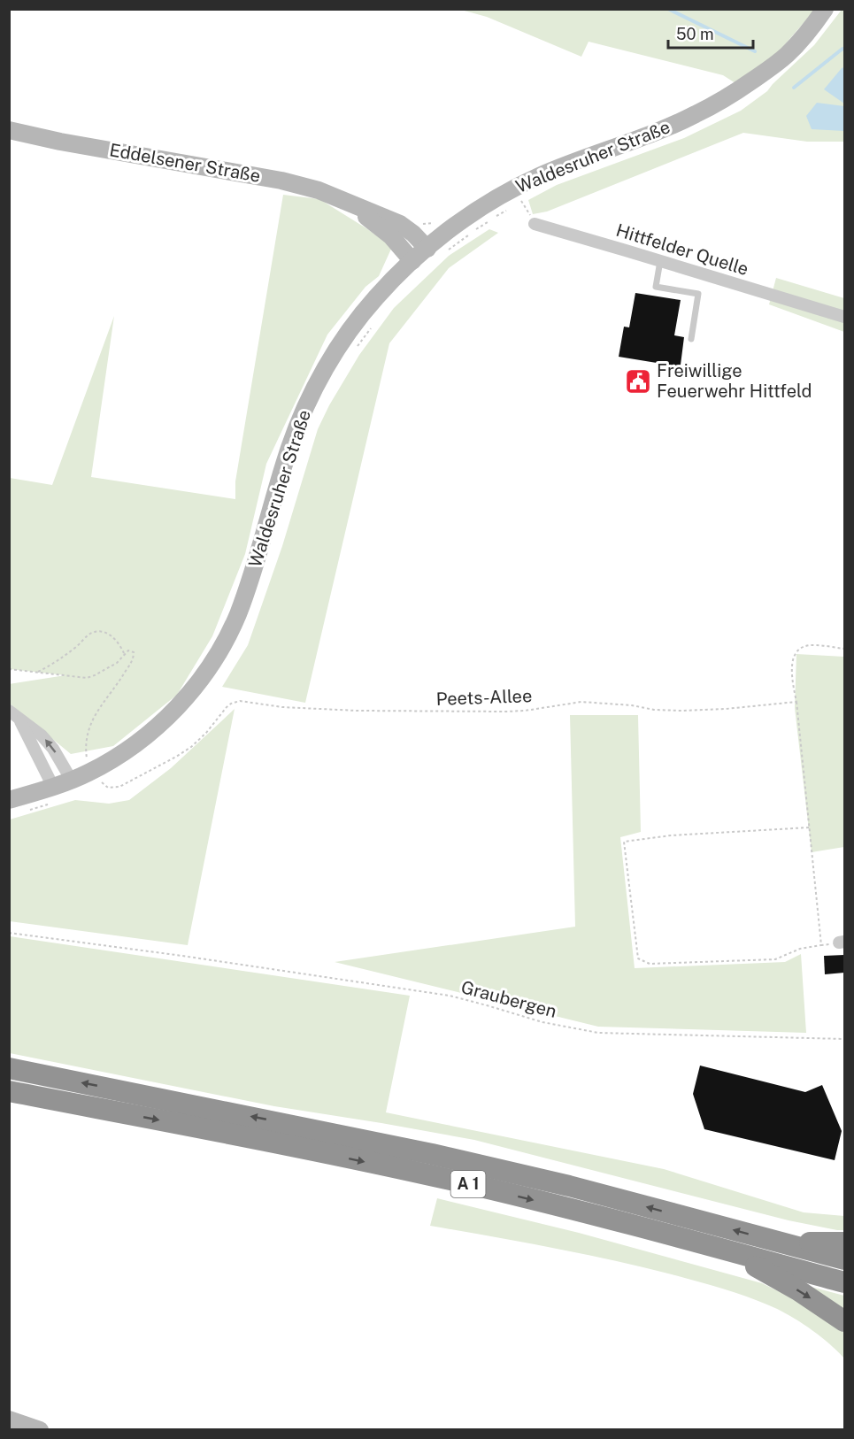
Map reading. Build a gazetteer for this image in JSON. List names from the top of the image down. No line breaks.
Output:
{"streets":{"highway":["A 1"],"street":["Waldesruher Straße","Eddelsener Straße","Hittfelder Quelle"],"path":["Peets-Allee","Graubergen"]},"crossings":[["Waldesruher Straße","Eddelsener Straße"]],"places":{"public building":["Freiwillige Feuerwehr Hittfeld"]},"scale_bar":"50 m"}
